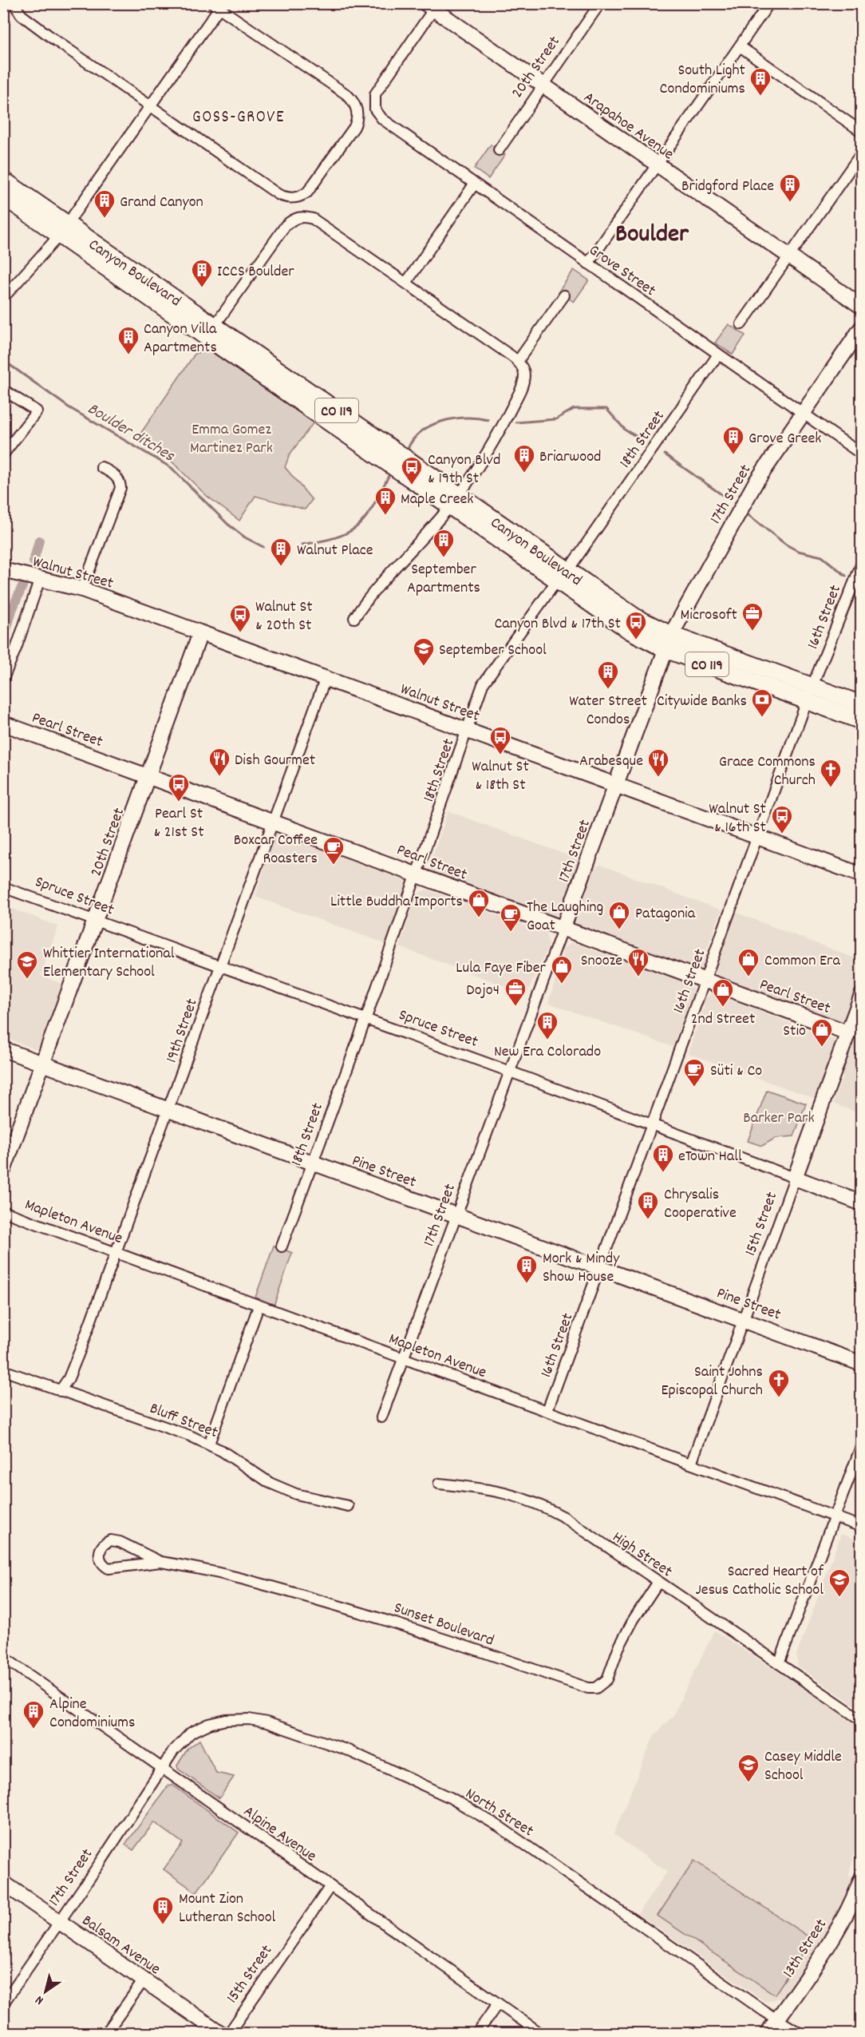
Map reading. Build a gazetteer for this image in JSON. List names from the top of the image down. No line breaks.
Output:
{"streets":{"main road":["Canyon Boulevard","CO 119"],"street":["20th Street","Arapahoe Avenue","Grove Street","18th Street","17th Street","Walnut Street","16th Street","Pearl Street","Spruce Street","19th Street","Pine Street","Mapleton Avenue","15th Street","Bluff Street","High Street","Sunset Boulevard","North Street","Alpine Avenue","Balsam Avenue","13th Street"]},"crossings":[["20th Street","Arapahoe Avenue"],["20th Street","Walnut Street"],["20th Street","Pearl Street"],["20th Street","Spruce Street"],["20th Street","Pine Street"],["Arapahoe Avenue","Grove Street"],["Grove Street","18th Street"],["Grove Street","17th Street"],["Canyon Boulevard","18th Street"],["Canyon Boulevard","17th Street"],["Canyon Boulevard","16th Street"],["18th Street","Walnut Street"],["18th Street","Pearl Street"],["18th Street","Spruce Street"],["18th Street","Pine Street"],["17th Street","Walnut Street"],["17th Street","Pearl Street"],["17th Street","Spruce Street"],["17th Street","Pine Street"],["17th Street","Mapleton Avenue"],["17th Street","North Street"],["17th Street","Alpine Avenue"],["17th Street","Balsam Avenue"],["Walnut Street","16th Street"],["Walnut Street","19th Street"],["16th Street","Pearl Street"],["16th Street","Spruce Street"],["16th Street","Pine Street"],["16th Street","Mapleton Avenue"],["Pearl Street","19th Street"],["Pearl Street","15th Street"],["Spruce Street","19th Street"],["Spruce Street","15th Street"],["19th Street","Pine Street"],["19th Street","Mapleton Avenue"],["19th Street","Bluff Street"],["Pine Street","15th Street"],["Mapleton Avenue","15th Street"],["15th Street","Alpine Avenue"],["High Street","Sunset Boulevard"],["North Street","Alpine Avenue"],["North Street","13th Street"]],"districts":["GOSS-GROVE","Boulder"],"water":["Boulder ditches"],"parks":["Emma Gomez Martinez Park","Barker Park"],"places":{"building":["South Light Condominiums","Bridgford Place","Grand Canyon","ICCS Boulder","Canyon Villa Apartments","Grove Greek","Briarwood","Maple Creek","September Apartments","Walnut Place","Water Street Condos","New Era Colorado","eTown Hall","Chrysalis Cooperative","Mork & Mindy Show House","Alpine Condominiums","Mount Zion Lutheran School"],"bus stop":["Canyon Blvd & 19th St","Walnut St & 20th St","Canyon Blvd & 17th St","Walnut St & 18th St","Pearl St & 21st St","Walnut St & 16th St"],"office":["Microsoft","Dojo4"],"school or university":["September School","Whittier International Elementary School","Sacred Heart of Jesus Catholic School","Casey Middle School"],"bank":["Citywide Banks"],"restaurant":["Dish Gourmet","Arabesque","Snooze"],"church":["Grace Commons Church","Saint Johns Episcopal Church"],"cafe":["Boxcar Coffee Roasters","The Laughing Goat","Süti & Co"],"shop":["Little Buddha Imports","Patagonia","Common Era","Lula Faye Fiber","2nd Street","Stio"]},"north":"bottom left"}
